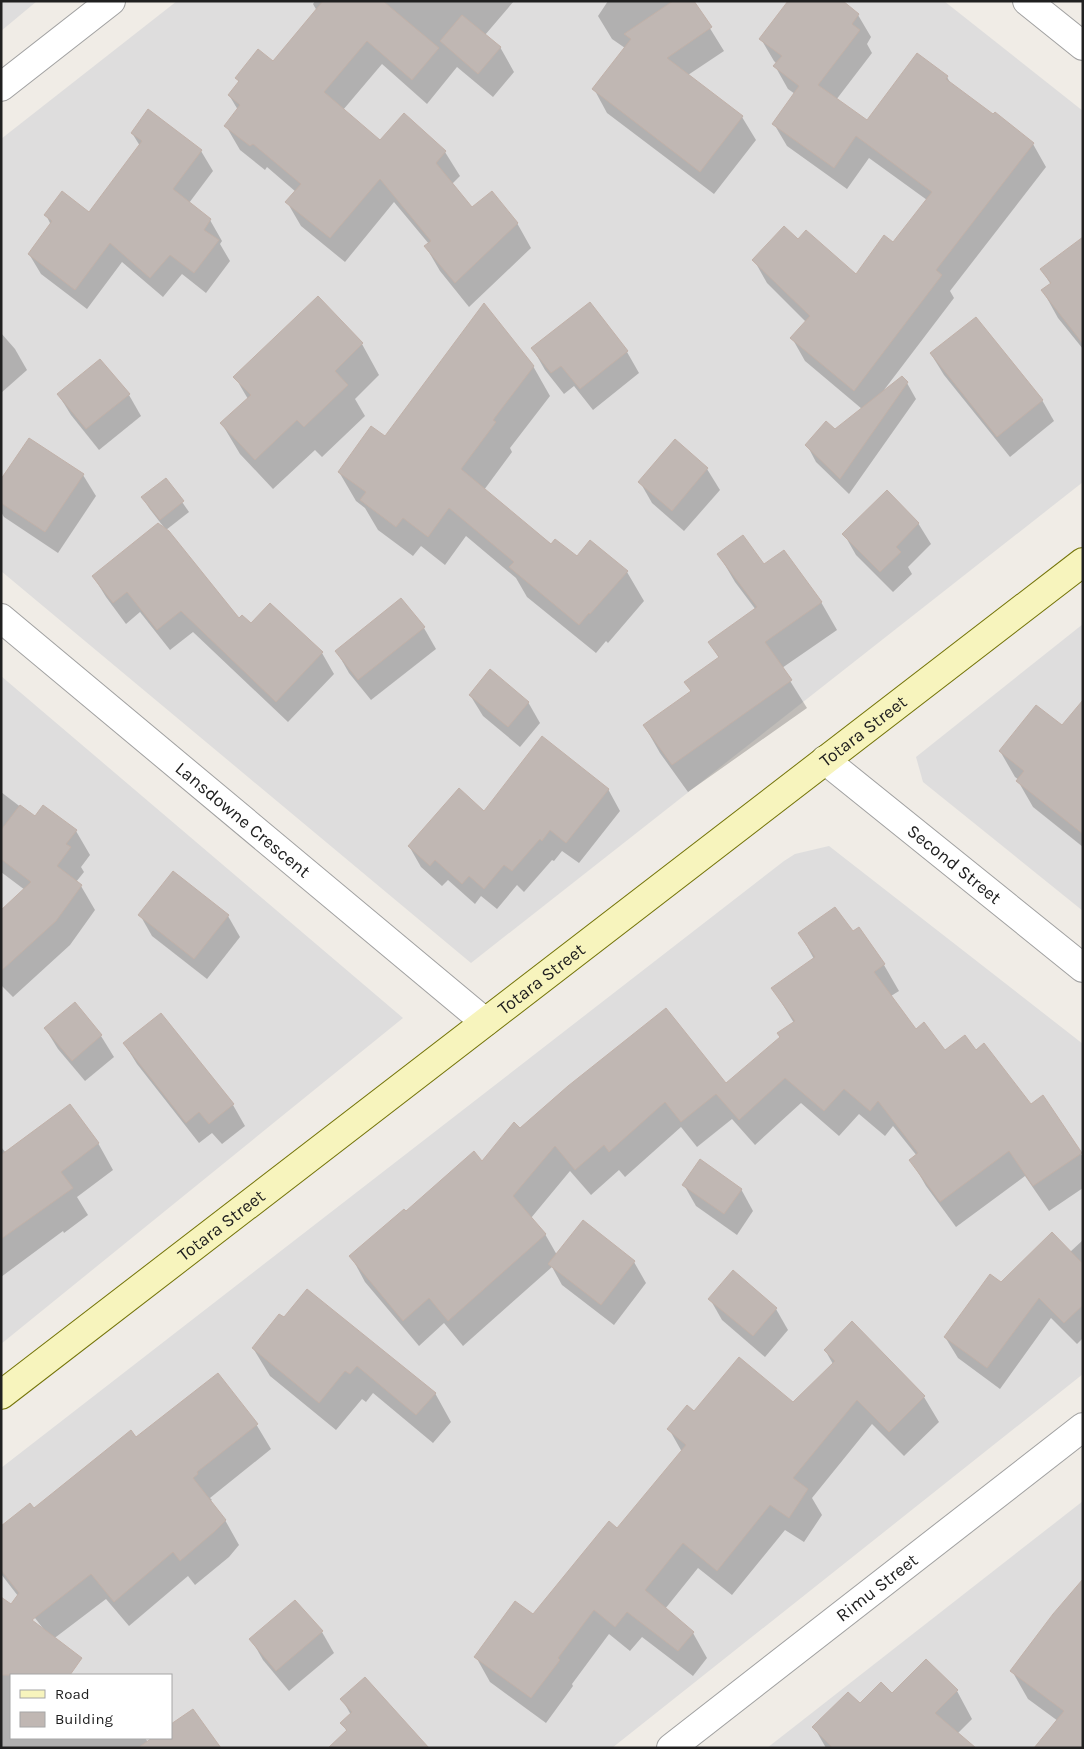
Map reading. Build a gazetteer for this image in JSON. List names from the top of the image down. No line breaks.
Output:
{"streets":{"street":["Totara Street","Lansdowne Crescent","Second Street","Rimu Street"]},"crossings":[["Totara Street","Lansdowne Crescent"],["Totara Street","Second Street"]],"legend":["Road","Building"]}
